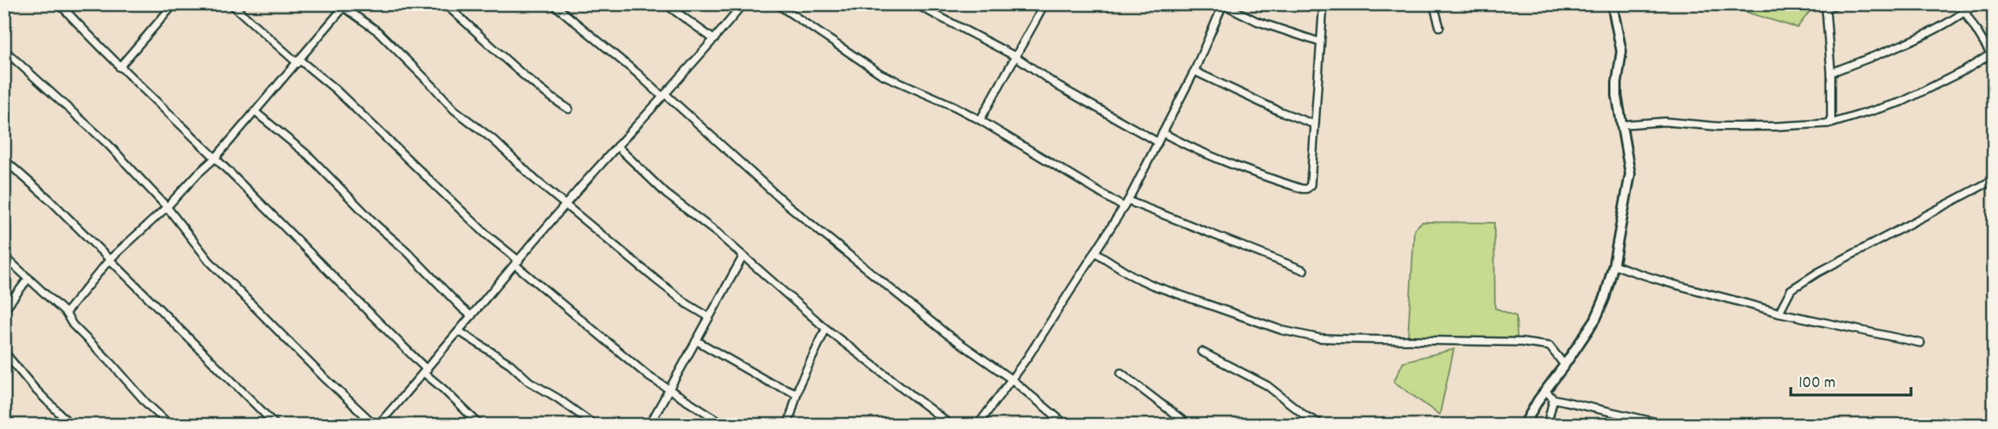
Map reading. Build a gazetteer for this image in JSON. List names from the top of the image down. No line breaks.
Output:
{"scale_bar":"100 m"}
